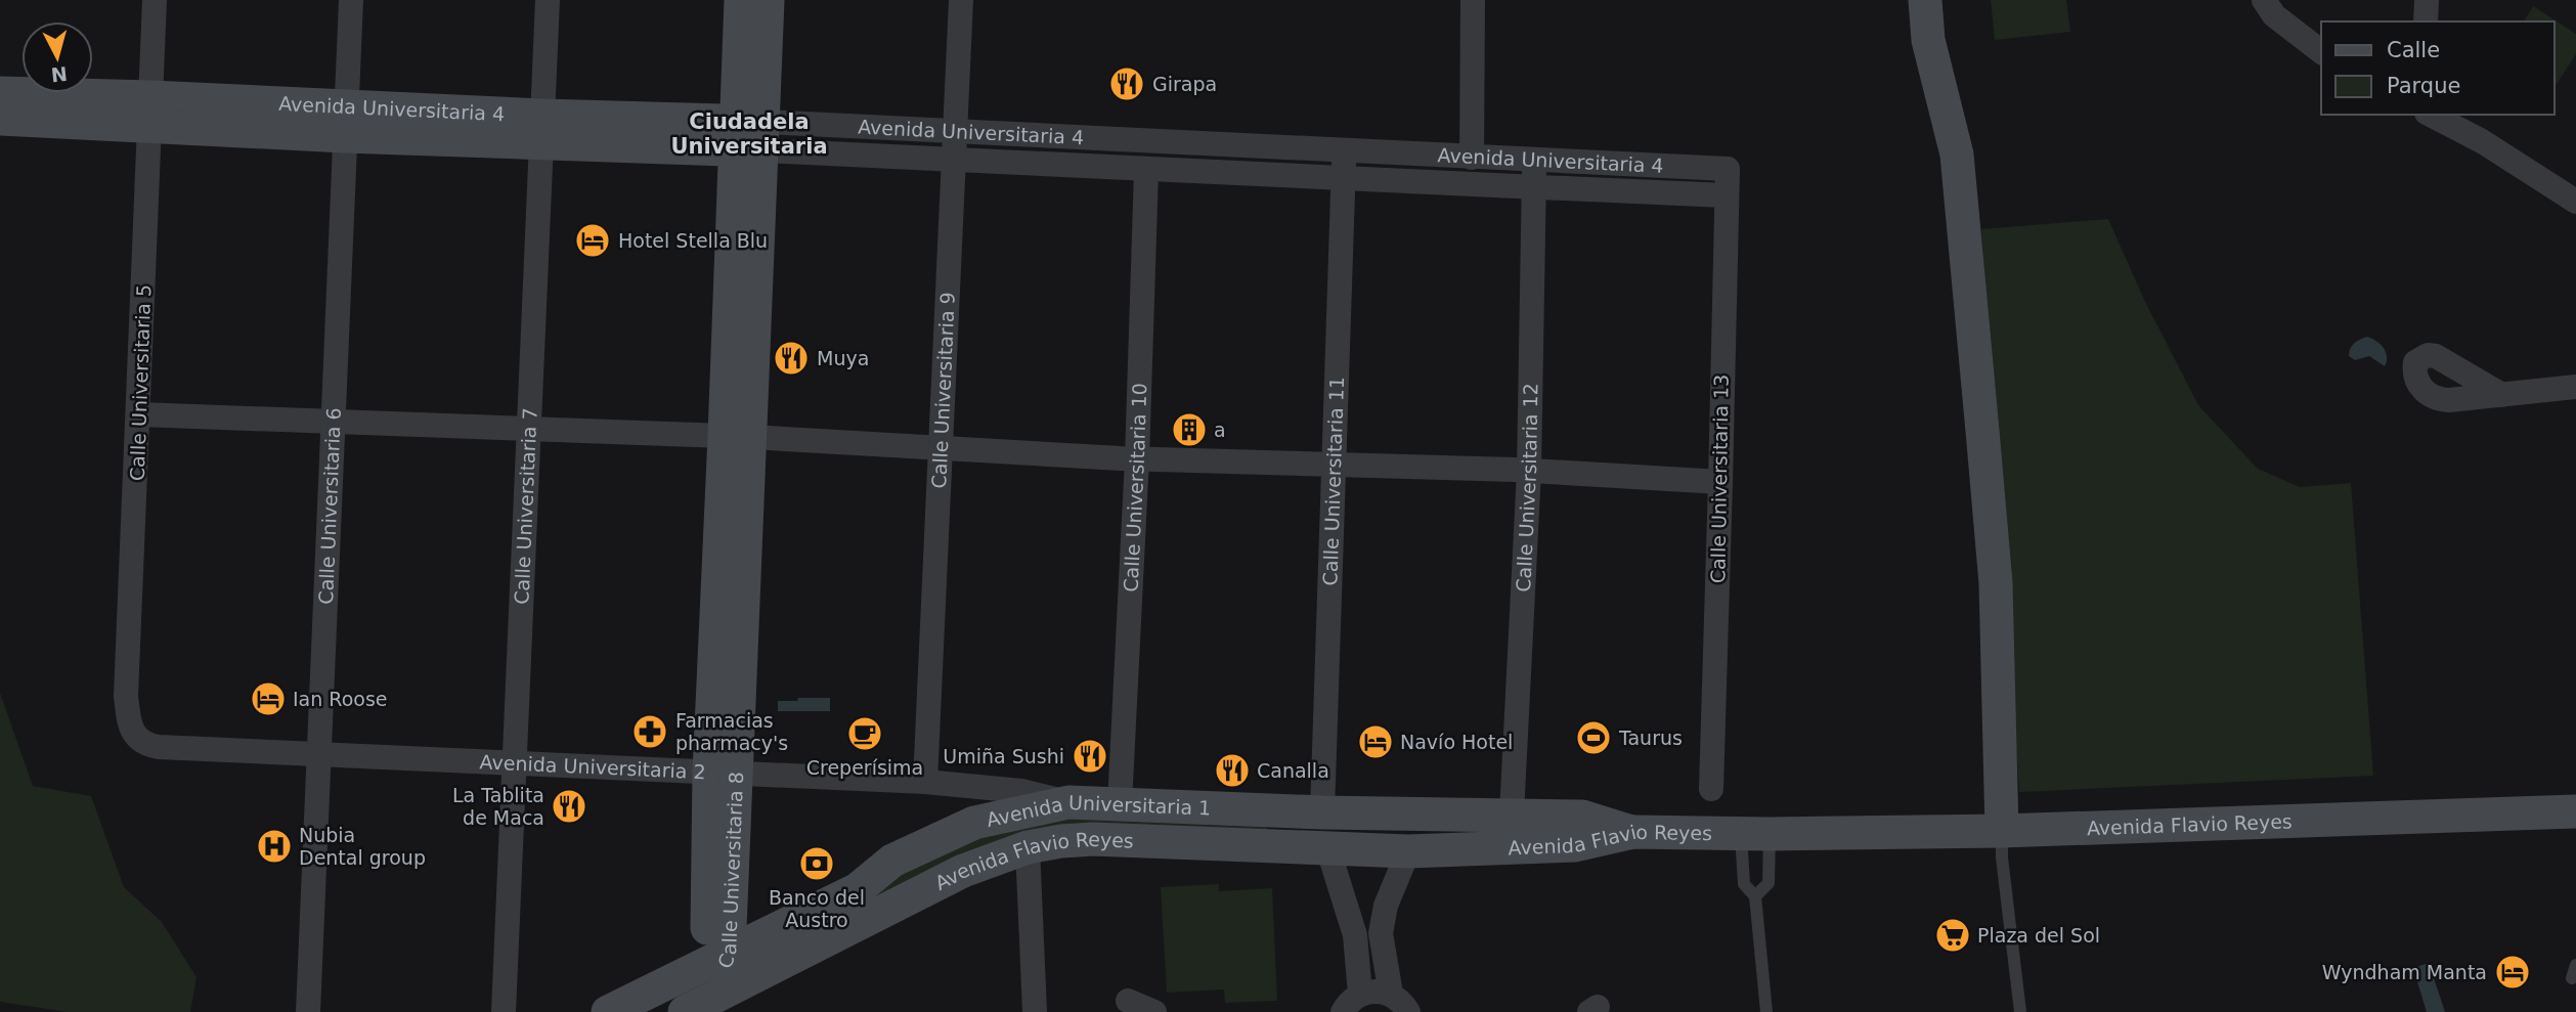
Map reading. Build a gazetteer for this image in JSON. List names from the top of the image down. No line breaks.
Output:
{"streets":{"main road":["Avenida Universitaria 4","Avenida Universitaria 1","Avenida Flavio Reyes","Calle Universitaria 8"],"street":["Calle Universitaria 5","Calle Universitaria 9","Calle Universitaria 13","Calle Universitaria 11","Calle Universitaria 10","Calle Universitaria 12","Calle Universitaria 6","Calle Universitaria 7","Avenida Universitaria 2"]},"crossings":[["Avenida Universitaria 4","Calle Universitaria 5"],["Avenida Universitaria 4","Calle Universitaria 9"],["Avenida Universitaria 4","Calle Universitaria 13"],["Avenida Universitaria 4","Calle Universitaria 11"],["Avenida Universitaria 4","Calle Universitaria 10"],["Avenida Universitaria 4","Calle Universitaria 12"],["Avenida Universitaria 4","Calle Universitaria 6"],["Avenida Universitaria 4","Calle Universitaria 7"],["Avenida Universitaria 4","Calle Universitaria 8"],["Calle Universitaria 5","Avenida Universitaria 2"],["Calle Universitaria 9","Avenida Universitaria 2"],["Calle Universitaria 11","Avenida Universitaria 1"],["Calle Universitaria 10","Avenida Universitaria 1"],["Calle Universitaria 12","Avenida Universitaria 1"],["Calle Universitaria 6","Avenida Universitaria 2"],["Calle Universitaria 7","Avenida Universitaria 2"],["Avenida Universitaria 2","Avenida Universitaria 1"],["Avenida Universitaria 2","Calle Universitaria 8"],["Avenida Universitaria 1","Avenida Flavio Reyes"],["Avenida Universitaria 1","Calle Universitaria 8"],["Avenida Flavio Reyes","Calle Universitaria 8"]],"districts":["Ciudadela Universitaria"],"places":{"restaurant":["Girapa","Muya","Umiña Sushi","Canalla","La Tablita de Maca"],"hotel":["Hotel Stella Blu","Ian Roose","Navío Hotel","Wyndham Manta"],"building":["a"],"pharmacy":["Farmacias pharmacy's"],"cafe":["Creperísima"],"sports":["Taurus"],"hospital":["Nubia Dental group"],"bank":["Banco del Austro"],"supermarket":["Plaza del Sol"]},"legend":["Calle","Parque"],"north":"bottom"}
